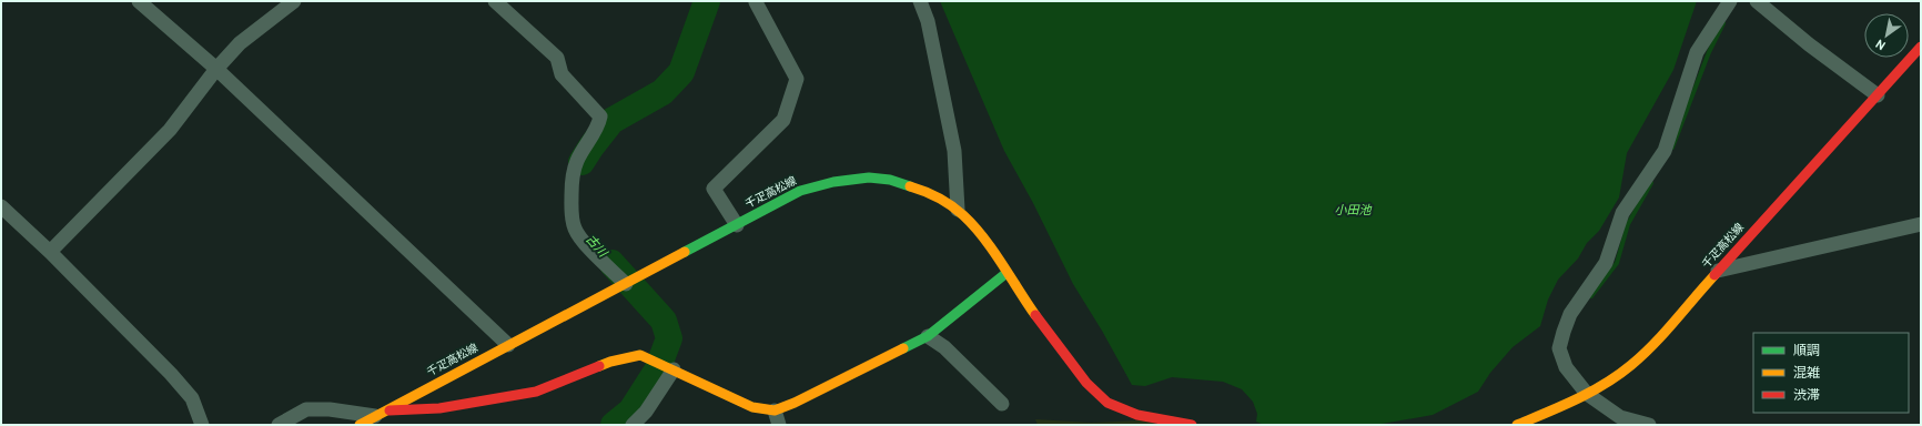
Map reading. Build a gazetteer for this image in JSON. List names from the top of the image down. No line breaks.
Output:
{"streets":{"main road":["千疋高松線"]},"water":["小田池","古川"],"legend":["順調","混雑","渋滞"],"north":"bottom left"}
